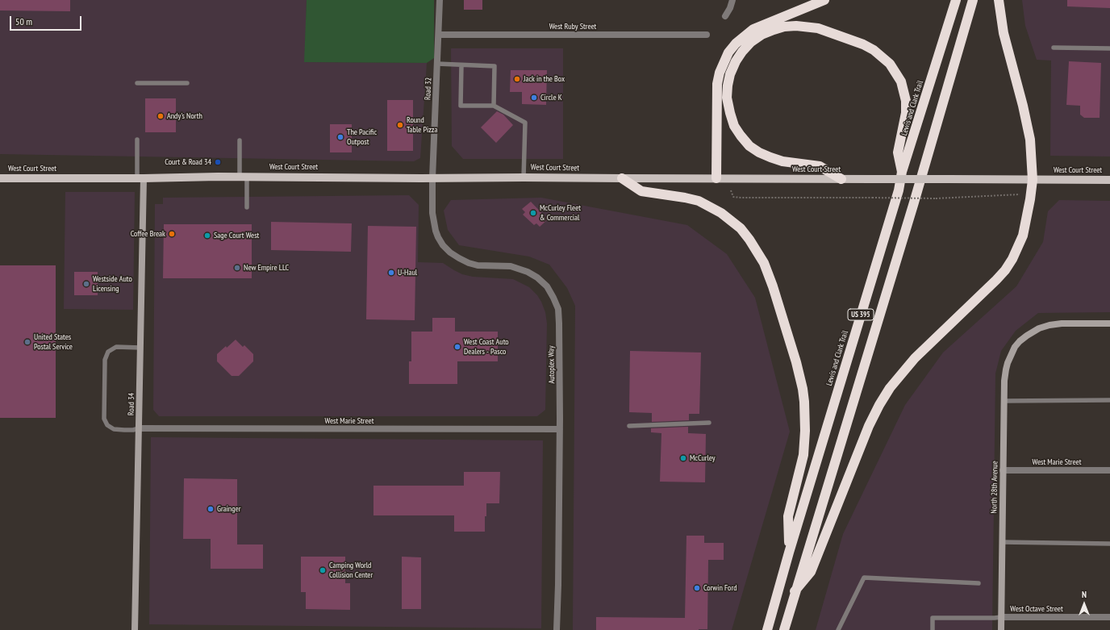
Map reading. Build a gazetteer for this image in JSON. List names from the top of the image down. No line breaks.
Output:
{"streets":{"highway":["Lewis and Clark Trail","US 395"],"main road":["West Court Street"],"street":["West Ruby Street","Road 32","Autoplex Way","Road 34","West Marie Street","North 28th Avenue","West Octave Street"]},"crossings":[["West Ruby Street","Road 32"],["Road 32","West Court Street"],["Road 32","Autoplex Way"],["West Court Street","Autoplex Way"],["West Court Street","Road 34"],["Autoplex Way","West Marie Street"],["Road 34","West Marie Street"],["West Marie Street","North 28th Avenue"],["North 28th Avenue","West Octave Street"]],"places":["Jack in the Box","Circle K","Andy's North","Round Table Pizza","The Pacific Outpost","Court & Road 34","McCurley Fleet & Commercial","Coffee Break","Sage Court West","New Empire LLC","U-Haul","Westside Auto Licensing","United States Postal Service","West Coast Auto Dealers - Pasco","McCurley","Grainger","Camping World Collision Center","Corwin Ford"],"scale_bar":"50 m","north":"top"}
